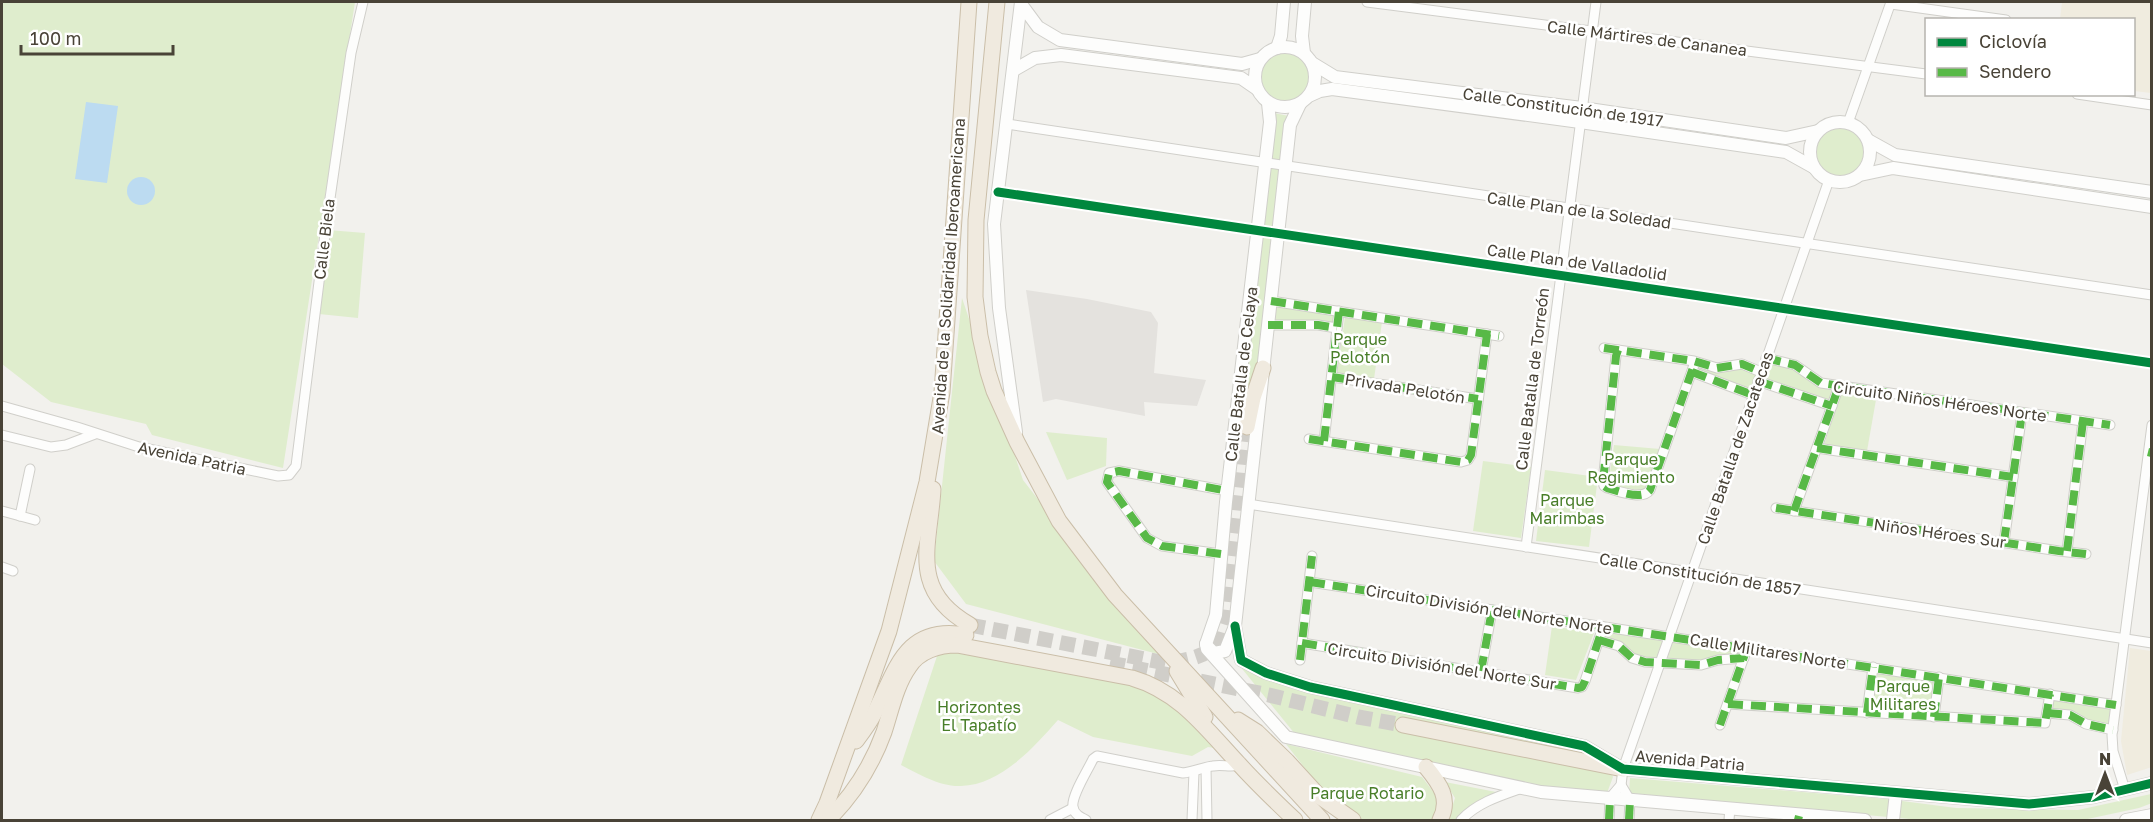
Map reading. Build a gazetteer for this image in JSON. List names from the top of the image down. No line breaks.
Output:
{"streets":{"highway":["Avenida de la Solidaridad Iberoamericana"],"street":["Calle Mártires de Cananea","Calle Constitución de 1917","Calle Plan de la Soledad","Calle Biela","Calle Plan de Valladolid","Calle Batalla de Celaya","Calle Batalla de Torreón","Privada Pelotón","Circuito Niños Héroes Norte","Calle Batalla de Zacatecas","Avenida Patria","Niños Héroes Sur","Calle Constitución de 1857","Circuito División del Norte Norte","Calle Militares Norte","Circuito División del Norte Sur"]},"crossings":[["Calle Mártires de Cananea","Calle Batalla de Torreón"],["Calle Constitución de 1917","Calle Batalla de Celaya"],["Calle Constitución de 1917","Calle Batalla de Torreón"],["Calle Constitución de 1917","Calle Batalla de Zacatecas"],["Calle Plan de la Soledad","Calle Batalla de Celaya"],["Calle Plan de la Soledad","Calle Batalla de Torreón"],["Calle Plan de la Soledad","Calle Batalla de Zacatecas"],["Calle Biela","Avenida Patria"],["Calle Plan de Valladolid","Calle Batalla de Celaya"],["Calle Plan de Valladolid","Calle Batalla de Torreón"],["Calle Plan de Valladolid","Calle Batalla de Zacatecas"],["Calle Batalla de Celaya","Avenida Patria"],["Calle Batalla de Celaya","Calle Constitución de 1857"],["Calle Batalla de Torreón","Calle Constitución de 1857"],["Circuito Niños Héroes Norte","Calle Batalla de Zacatecas"],["Calle Batalla de Zacatecas","Avenida Patria"],["Calle Batalla de Zacatecas","Calle Constitución de 1857"],["Calle Batalla de Zacatecas","Circuito División del Norte Norte"],["Calle Batalla de Zacatecas","Calle Militares Norte"],["Circuito División del Norte Norte","Calle Militares Norte"]],"parks":["Parque Pelotón","Parque Regimiento","Parque Marimbas","Parque Militares","Horizontes El Tapatío","Parque Rotario"],"legend":["Ciclovía","Sendero"],"scale_bar":"100 m","north":"top"}
